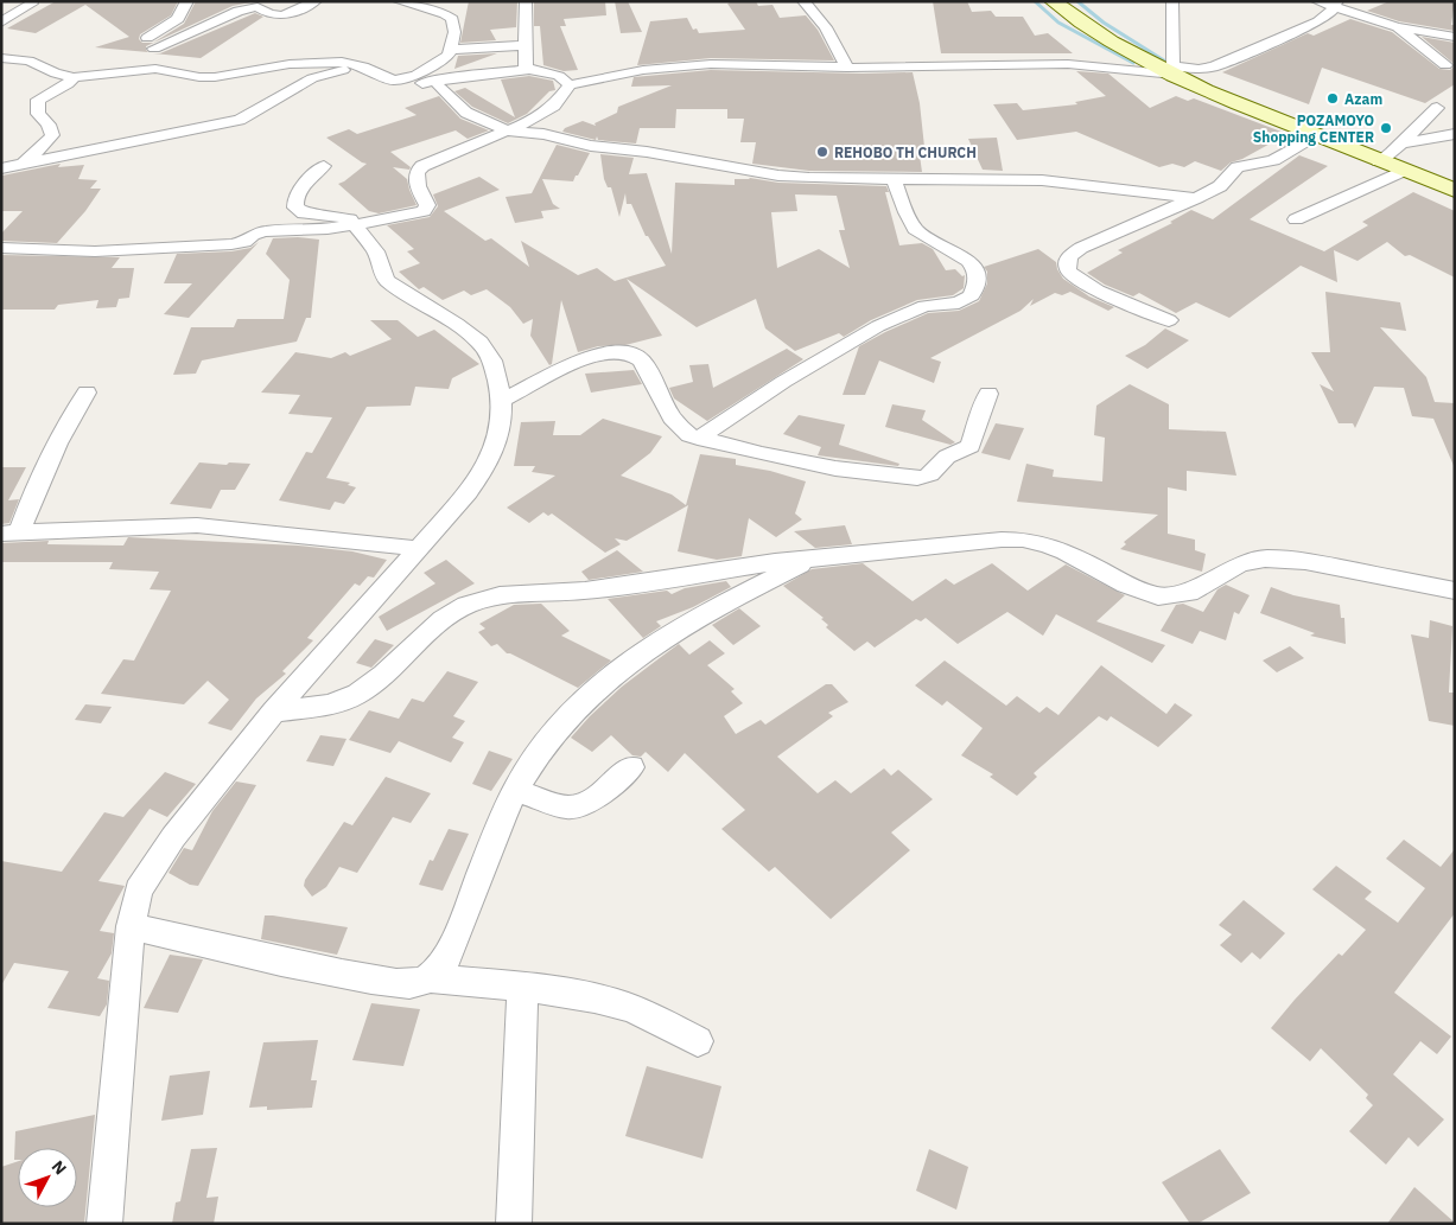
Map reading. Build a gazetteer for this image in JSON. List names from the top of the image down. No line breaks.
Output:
{"places":["Azam","POZAMOYO Shopping CENTER","REHOBO TH CHURCH"],"north":"top right"}
